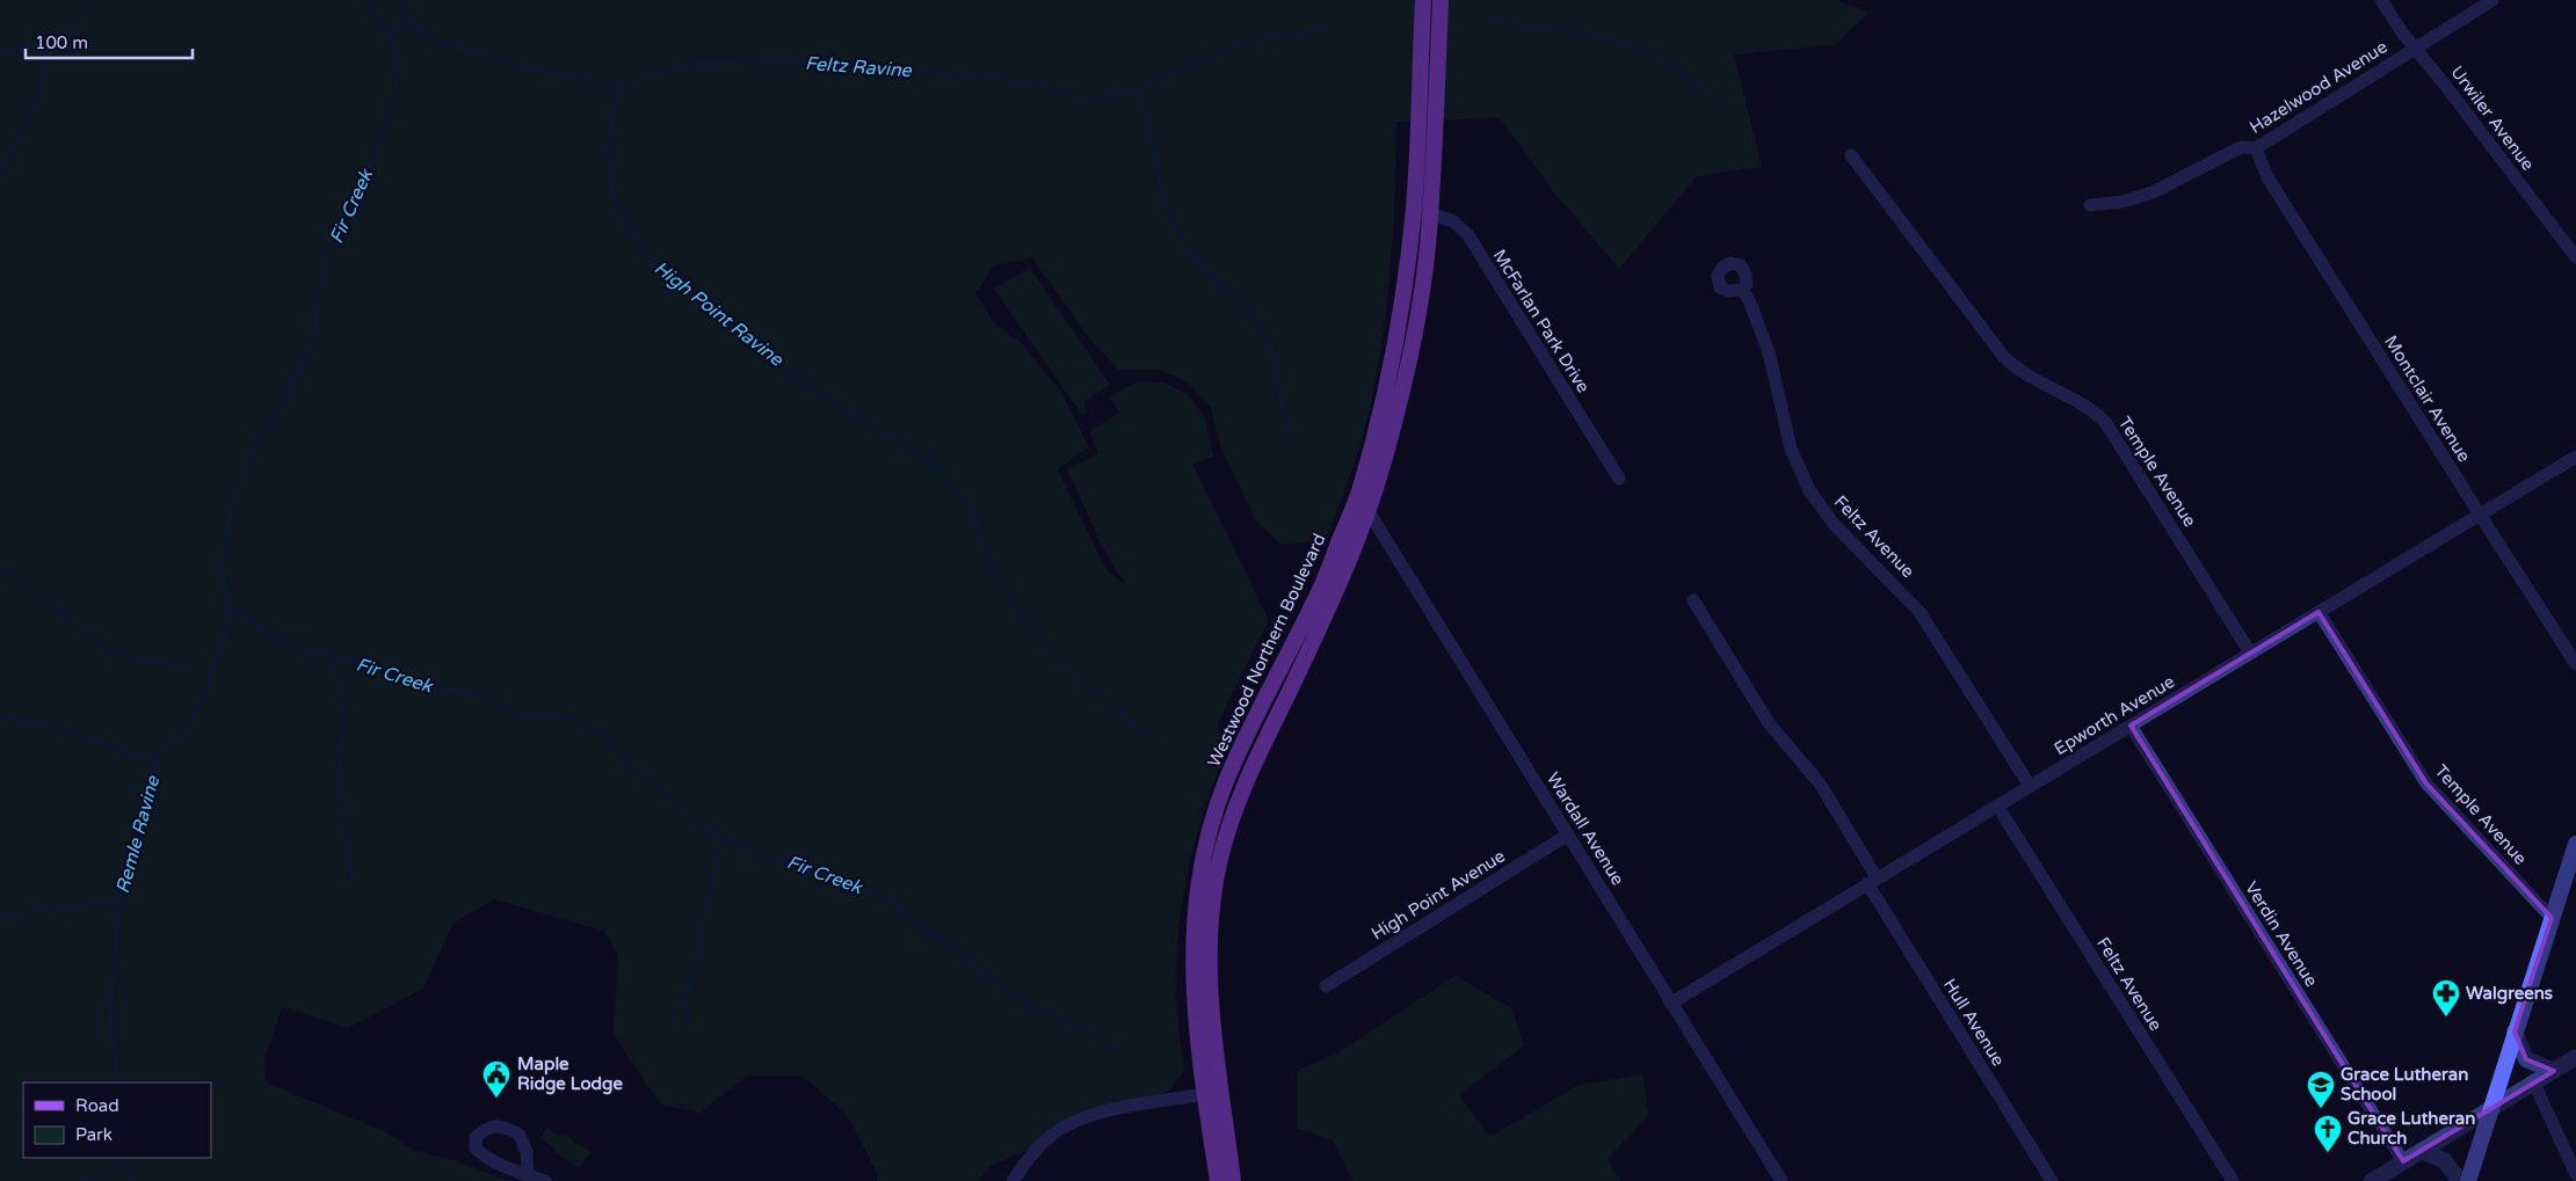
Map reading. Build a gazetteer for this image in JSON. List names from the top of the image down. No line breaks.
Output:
{"streets":{"main road":["Westwood Northern Boulevard"],"street":["Hazelwood Avenue","Urwiler Avenue","McFarlan Park Drive","Montclair Avenue","Temple Avenue","Feltz Avenue","Epworth Avenue","Wardall Avenue","High Point Avenue","Verdin Avenue","Hull Avenue"]},"crossings":[["Hazelwood Avenue","Urwiler Avenue"],["Hazelwood Avenue","Montclair Avenue"],["McFarlan Park Drive","Westwood Northern Boulevard"],["Montclair Avenue","Epworth Avenue"],["Temple Avenue","Epworth Avenue"],["Feltz Avenue","Epworth Avenue"],["Westwood Northern Boulevard","Wardall Avenue"],["Epworth Avenue","Wardall Avenue"],["Epworth Avenue","Verdin Avenue"],["Epworth Avenue","Hull Avenue"],["Wardall Avenue","High Point Avenue"]],"water":["Feltz Ravine","Fir Creek","High Point Ravine","Remle Ravine"],"places":{"pharmacy":["Walgreens"],"public building":["Maple Ridge Lodge"],"school or university":["Grace Lutheran School"],"church":["Grace Lutheran Church"]},"legend":["Road","Park"],"scale_bar":"100 m"}
